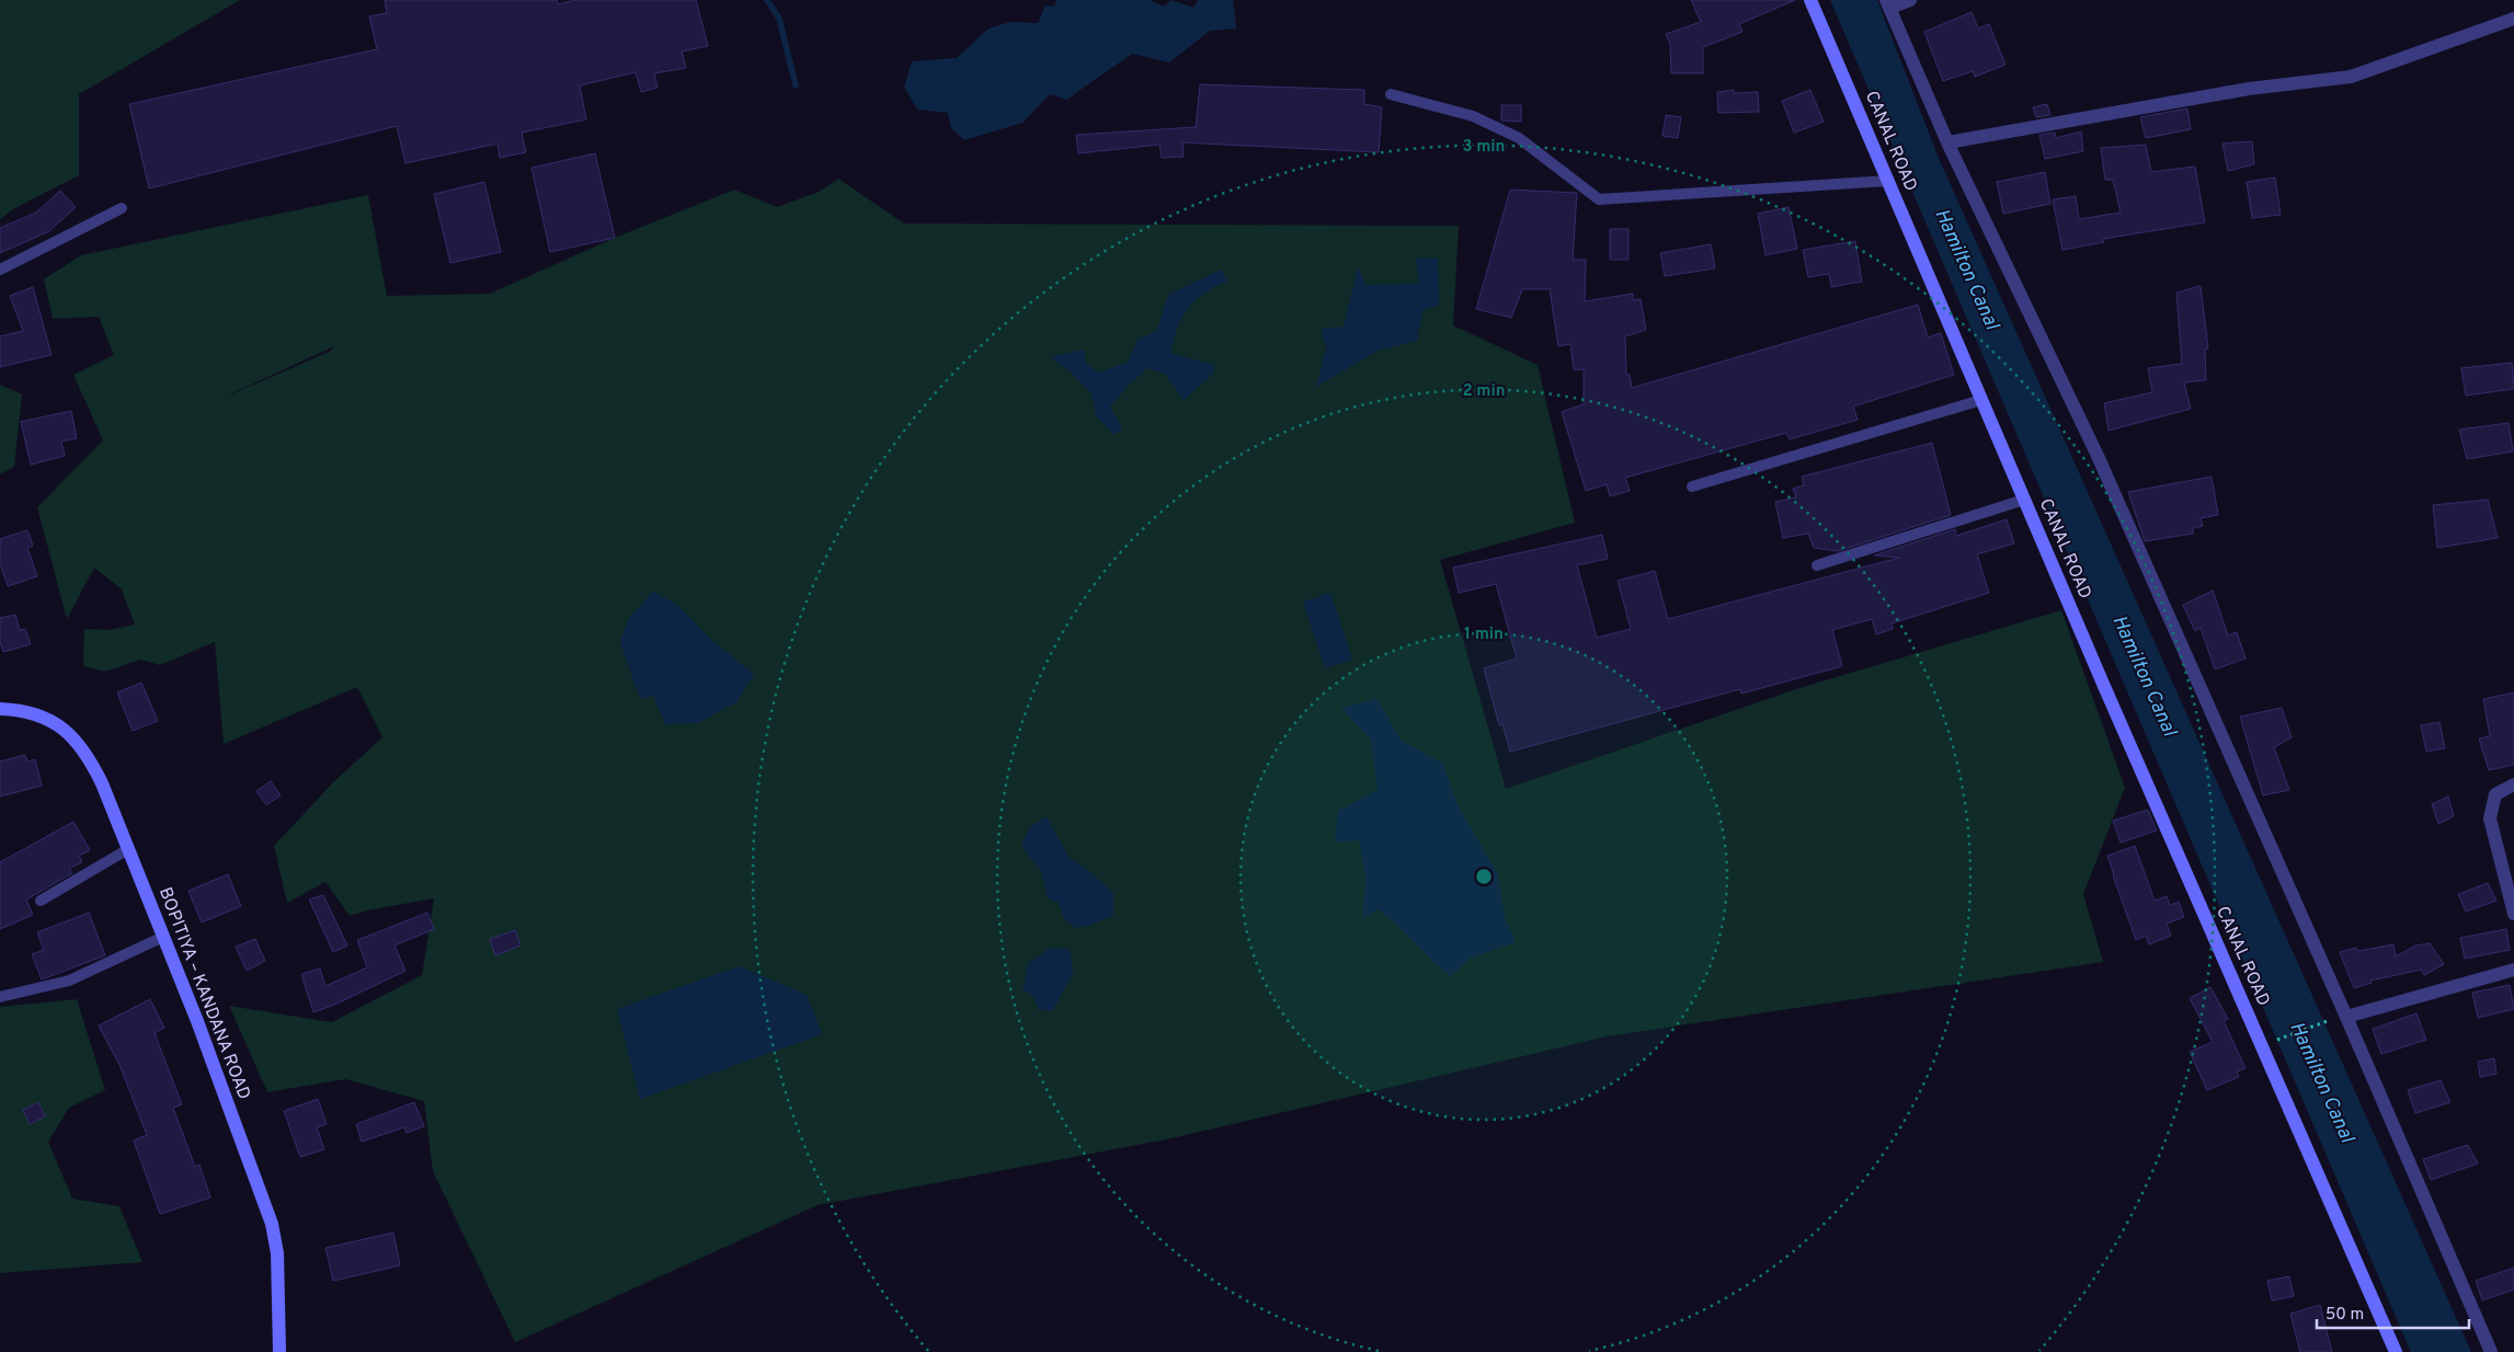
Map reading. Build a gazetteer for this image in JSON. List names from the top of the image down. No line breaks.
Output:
{"streets":{"main road":["CANAL ROAD","BOPITIYA – KANDANA ROAD"]},"water":["Hamilton Canal"],"scale_bar":"50 m","rings":["3 min","2 min","1 min"]}
